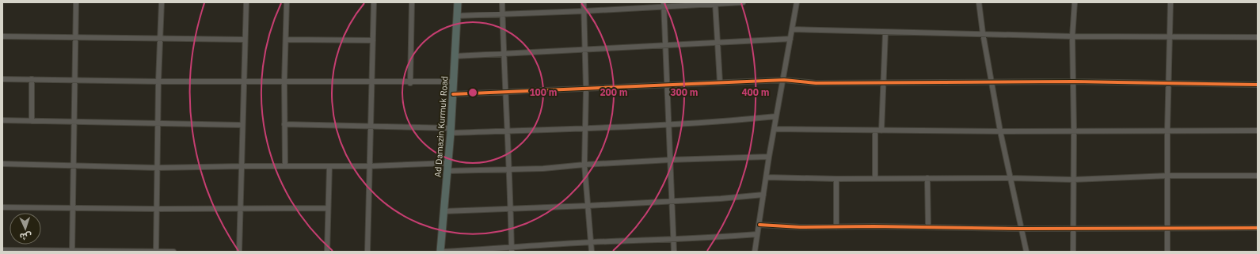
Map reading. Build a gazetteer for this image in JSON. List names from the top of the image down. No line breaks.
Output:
{"streets":{"highway":["Ad Damazin Kurmuk Road"]},"north":"bottom","rings":["100 m","200 m","300 m","400 m"]}
